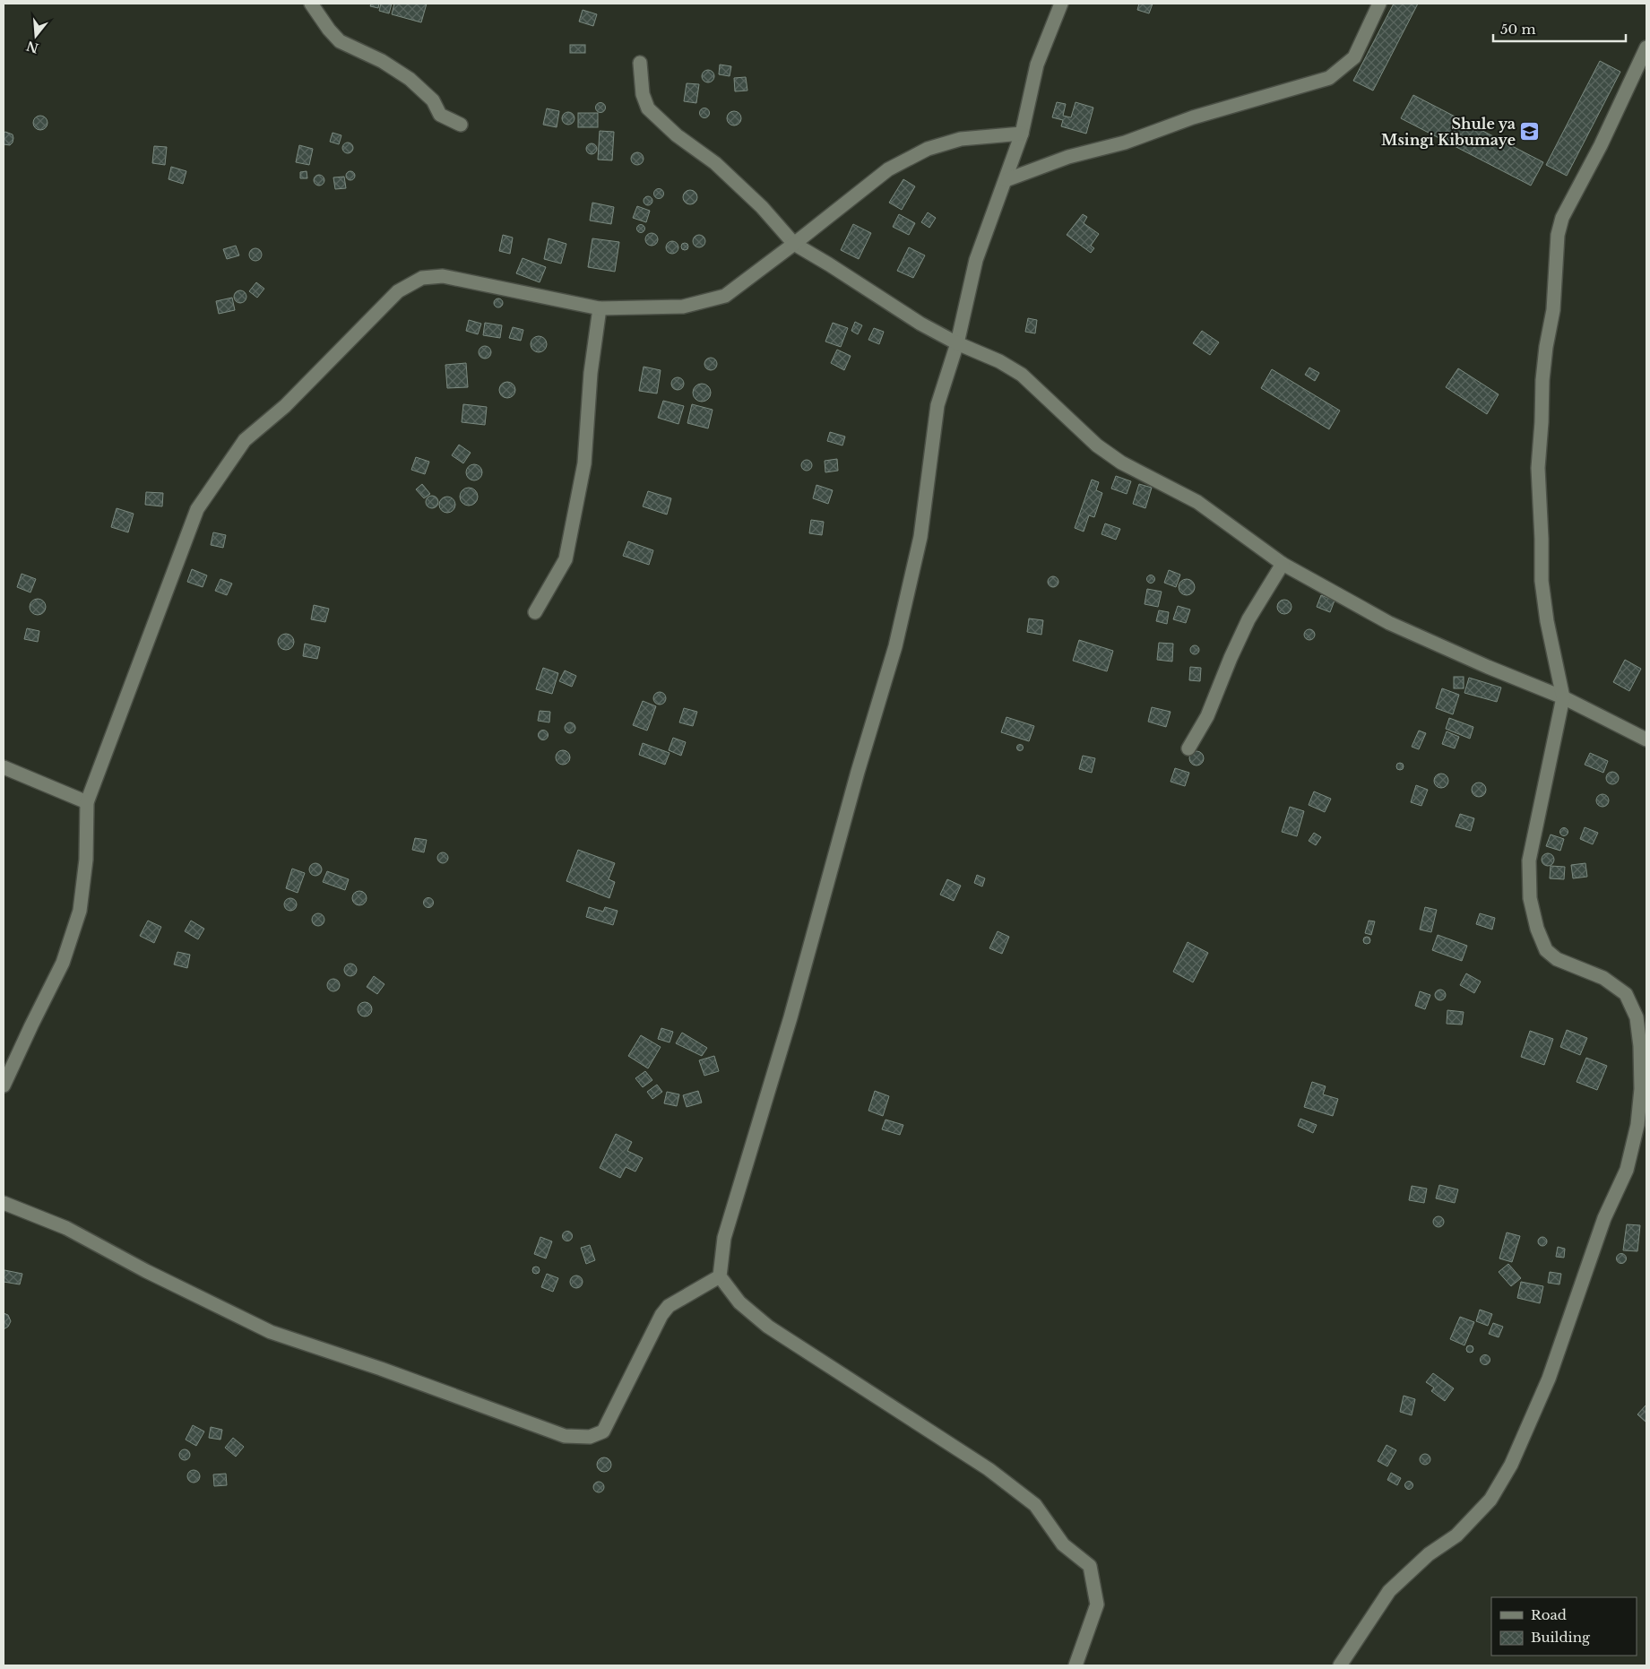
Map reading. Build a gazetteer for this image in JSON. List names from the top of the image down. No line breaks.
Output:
{"places":{"school or university":["Shule ya Msingi Kibumaye"]},"legend":["Road","Building"],"scale_bar":"50 m","north":"bottom"}
